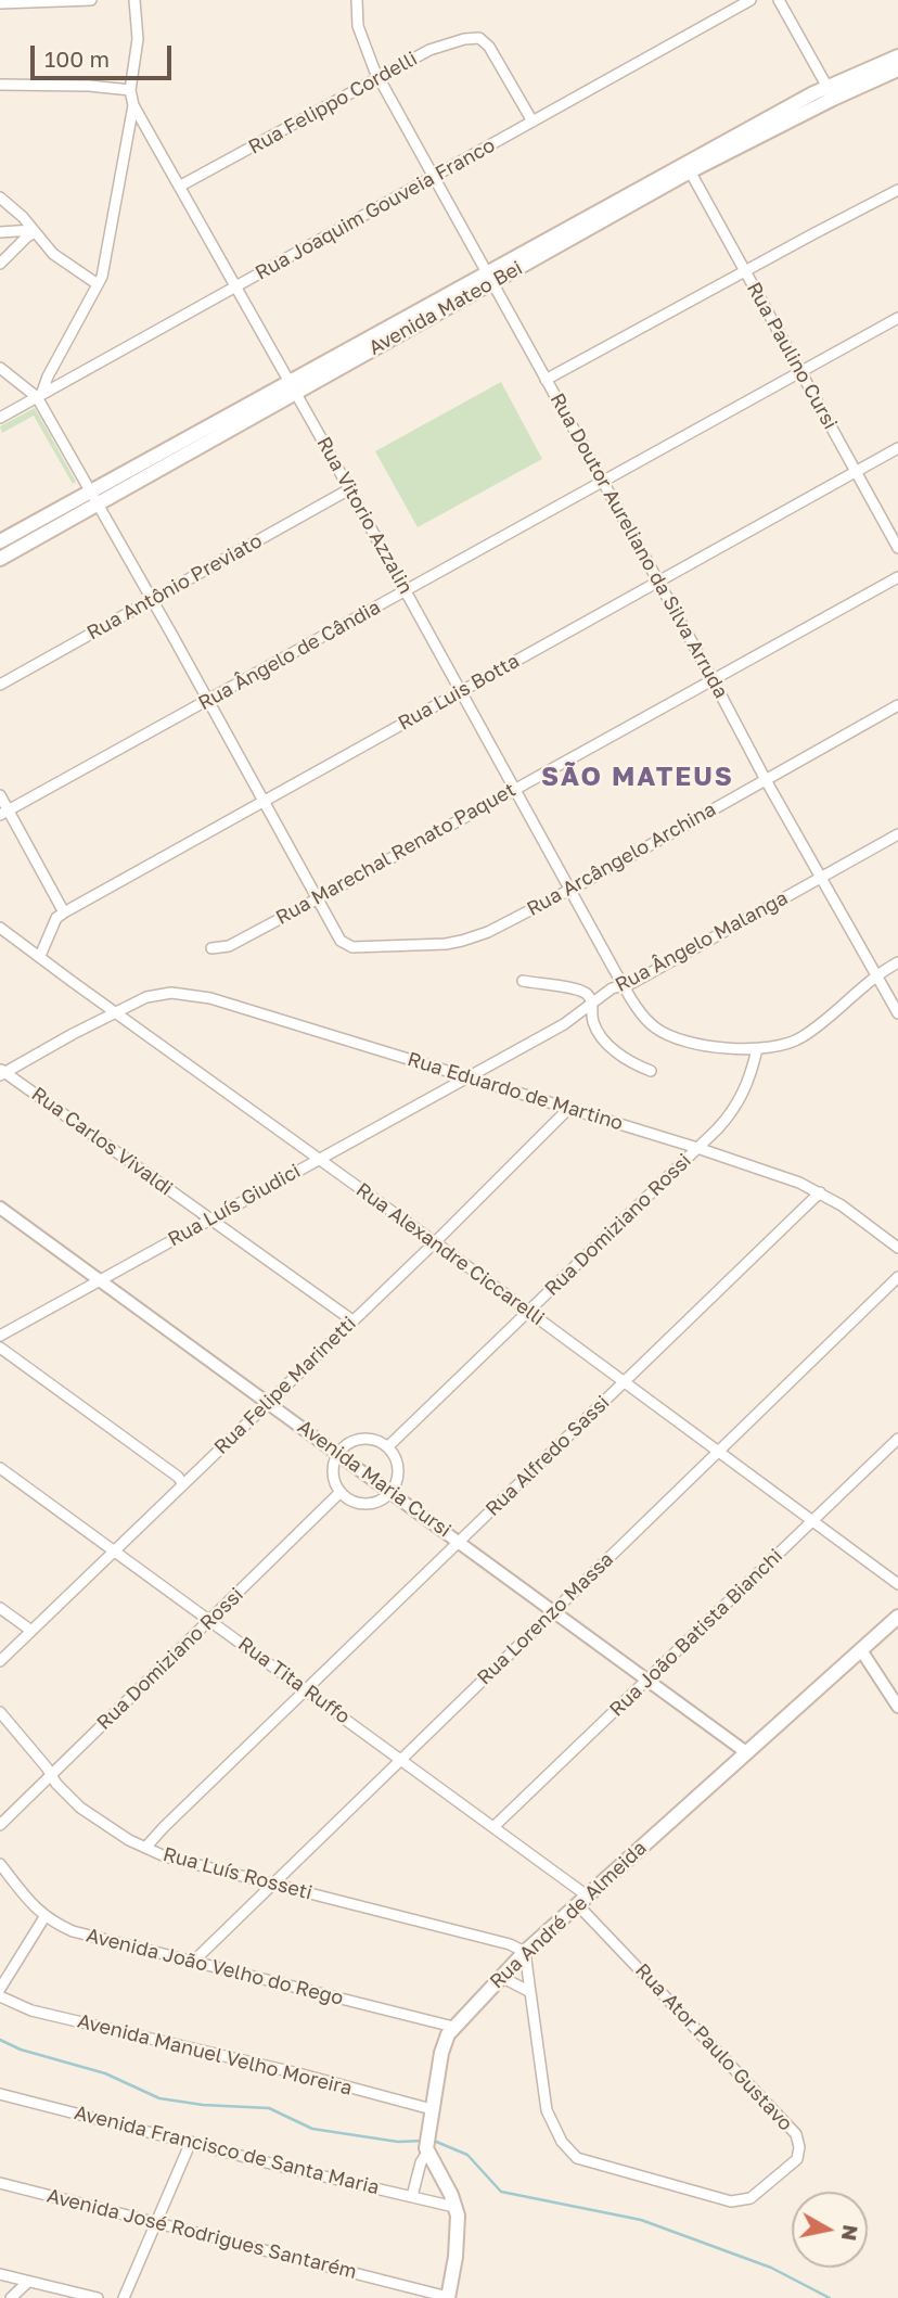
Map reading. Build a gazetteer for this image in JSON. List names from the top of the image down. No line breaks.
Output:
{"streets":{"main road":["Avenida Mateo Bei","Rua André de Almeida"],"street":["Rua Felippo Cordelli","Rua Joaquim Gouveia Franco","Rua Paulino Cursi","Rua Vitorio Azzalin","Rua Doutor Aureliano da Silva Arruda","Rua Antônio Previato","Rua Ângelo de Cândia","Rua Luis Botta","Rua Marechal Renato Paquet","Rua Arcângelo Archina","Rua Ângelo Malanga","Rua Eduardo de Martino","Rua Carlos Vivaldi","Rua Luís Giudici","Rua Domiziano Rossi","Rua Alexandre Ciccarelli","Rua Felipe Marinetti","Rua Alfredo Sassi","Avenida Maria Cursi","Rua Lorenzo Massa","Rua João Batista Bianchi","Rua Tita Ruffo","Rua Luís Rosseti","Avenida João Velho do Rego","Rua Ator Paulo Gustavo","Avenida Manuel Velho Moreira","Avenida Francisco de Santa Maria","Avenida José Rodrigues Santarém"]},"crossings":[["Rua Felippo Cordelli","Rua Joaquim Gouveia Franco"],["Rua Felippo Cordelli","Rua Vitorio Azzalin"],["Rua Felippo Cordelli","Rua Doutor Aureliano da Silva Arruda"],["Rua Joaquim Gouveia Franco","Rua Vitorio Azzalin"],["Rua Joaquim Gouveia Franco","Rua Doutor Aureliano da Silva Arruda"],["Avenida Mateo Bei","Rua Paulino Cursi"],["Avenida Mateo Bei","Rua Vitorio Azzalin"],["Avenida Mateo Bei","Rua Doutor Aureliano da Silva Arruda"],["Rua Paulino Cursi","Rua Ângelo de Cândia"],["Rua Paulino Cursi","Rua Luis Botta"],["Rua Vitorio Azzalin","Rua Doutor Aureliano da Silva Arruda"],["Rua Vitorio Azzalin","Rua Antônio Previato"],["Rua Vitorio Azzalin","Rua Ângelo de Cândia"],["Rua Vitorio Azzalin","Rua Luis Botta"],["Rua Vitorio Azzalin","Rua Marechal Renato Paquet"],["Rua Vitorio Azzalin","Rua Arcângelo Archina"],["Rua Vitorio Azzalin","Rua Ângelo Malanga"],["Rua Vitorio Azzalin","Rua Domiziano Rossi"],["Rua Doutor Aureliano da Silva Arruda","Rua Ângelo de Cândia"],["Rua Doutor Aureliano da Silva Arruda","Rua Luis Botta"],["Rua Doutor Aureliano da Silva Arruda","Rua Marechal Renato Paquet"],["Rua Doutor Aureliano da Silva Arruda","Rua Arcângelo Archina"],["Rua Doutor Aureliano da Silva Arruda","Rua Ângelo Malanga"],["Rua Marechal Renato Paquet","Rua Arcângelo Archina"],["Rua Ângelo Malanga","Rua Eduardo de Martino"],["Rua Ângelo Malanga","Rua Luís Giudici"],["Rua Eduardo de Martino","Rua Carlos Vivaldi"],["Rua Eduardo de Martino","Rua Luís Giudici"],["Rua Eduardo de Martino","Rua Domiziano Rossi"],["Rua Eduardo de Martino","Rua Alexandre Ciccarelli"],["Rua Eduardo de Martino","Rua Felipe Marinetti"],["Rua Eduardo de Martino","Rua Alfredo Sassi"],["Rua Carlos Vivaldi","Rua Luís Giudici"],["Rua Carlos Vivaldi","Rua Felipe Marinetti"],["Rua Luís Giudici","Rua Alexandre Ciccarelli"],["Rua Luís Giudici","Avenida Maria Cursi"],["Rua Domiziano Rossi","Rua Alexandre Ciccarelli"],["Rua Domiziano Rossi","Rua Tita Ruffo"],["Rua Domiziano Rossi","Rua Luís Rosseti"],["Rua Alexandre Ciccarelli","Rua Felipe Marinetti"],["Rua Alexandre Ciccarelli","Rua Alfredo Sassi"],["Rua Alexandre Ciccarelli","Rua Lorenzo Massa"],["Rua Alexandre Ciccarelli","Rua João Batista Bianchi"],["Rua Felipe Marinetti","Avenida Maria Cursi"],["Rua Felipe Marinetti","Rua Tita Ruffo"],["Rua Alfredo Sassi","Avenida Maria Cursi"],["Rua Alfredo Sassi","Rua Tita Ruffo"],["Rua Alfredo Sassi","Rua Luís Rosseti"],["Avenida Maria Cursi","Rua Lorenzo Massa"],["Avenida Maria Cursi","Rua João Batista Bianchi"],["Avenida Maria Cursi","Rua André de Almeida"],["Rua Lorenzo Massa","Rua Tita Ruffo"],["Rua Lorenzo Massa","Rua Luís Rosseti"],["Rua Lorenzo Massa","Avenida João Velho do Rego"],["Rua João Batista Bianchi","Rua Tita Ruffo"],["Rua Tita Ruffo","Rua André de Almeida"],["Rua Tita Ruffo","Rua Ator Paulo Gustavo"],["Rua Luís Rosseti","Rua André de Almeida"],["Rua Luís Rosseti","Rua Ator Paulo Gustavo"],["Rua André de Almeida","Avenida João Velho do Rego"],["Rua André de Almeida","Rua Ator Paulo Gustavo"],["Rua André de Almeida","Avenida Manuel Velho Moreira"]],"districts":["SÃO MATEUS"],"scale_bar":"100 m","north":"right"}
